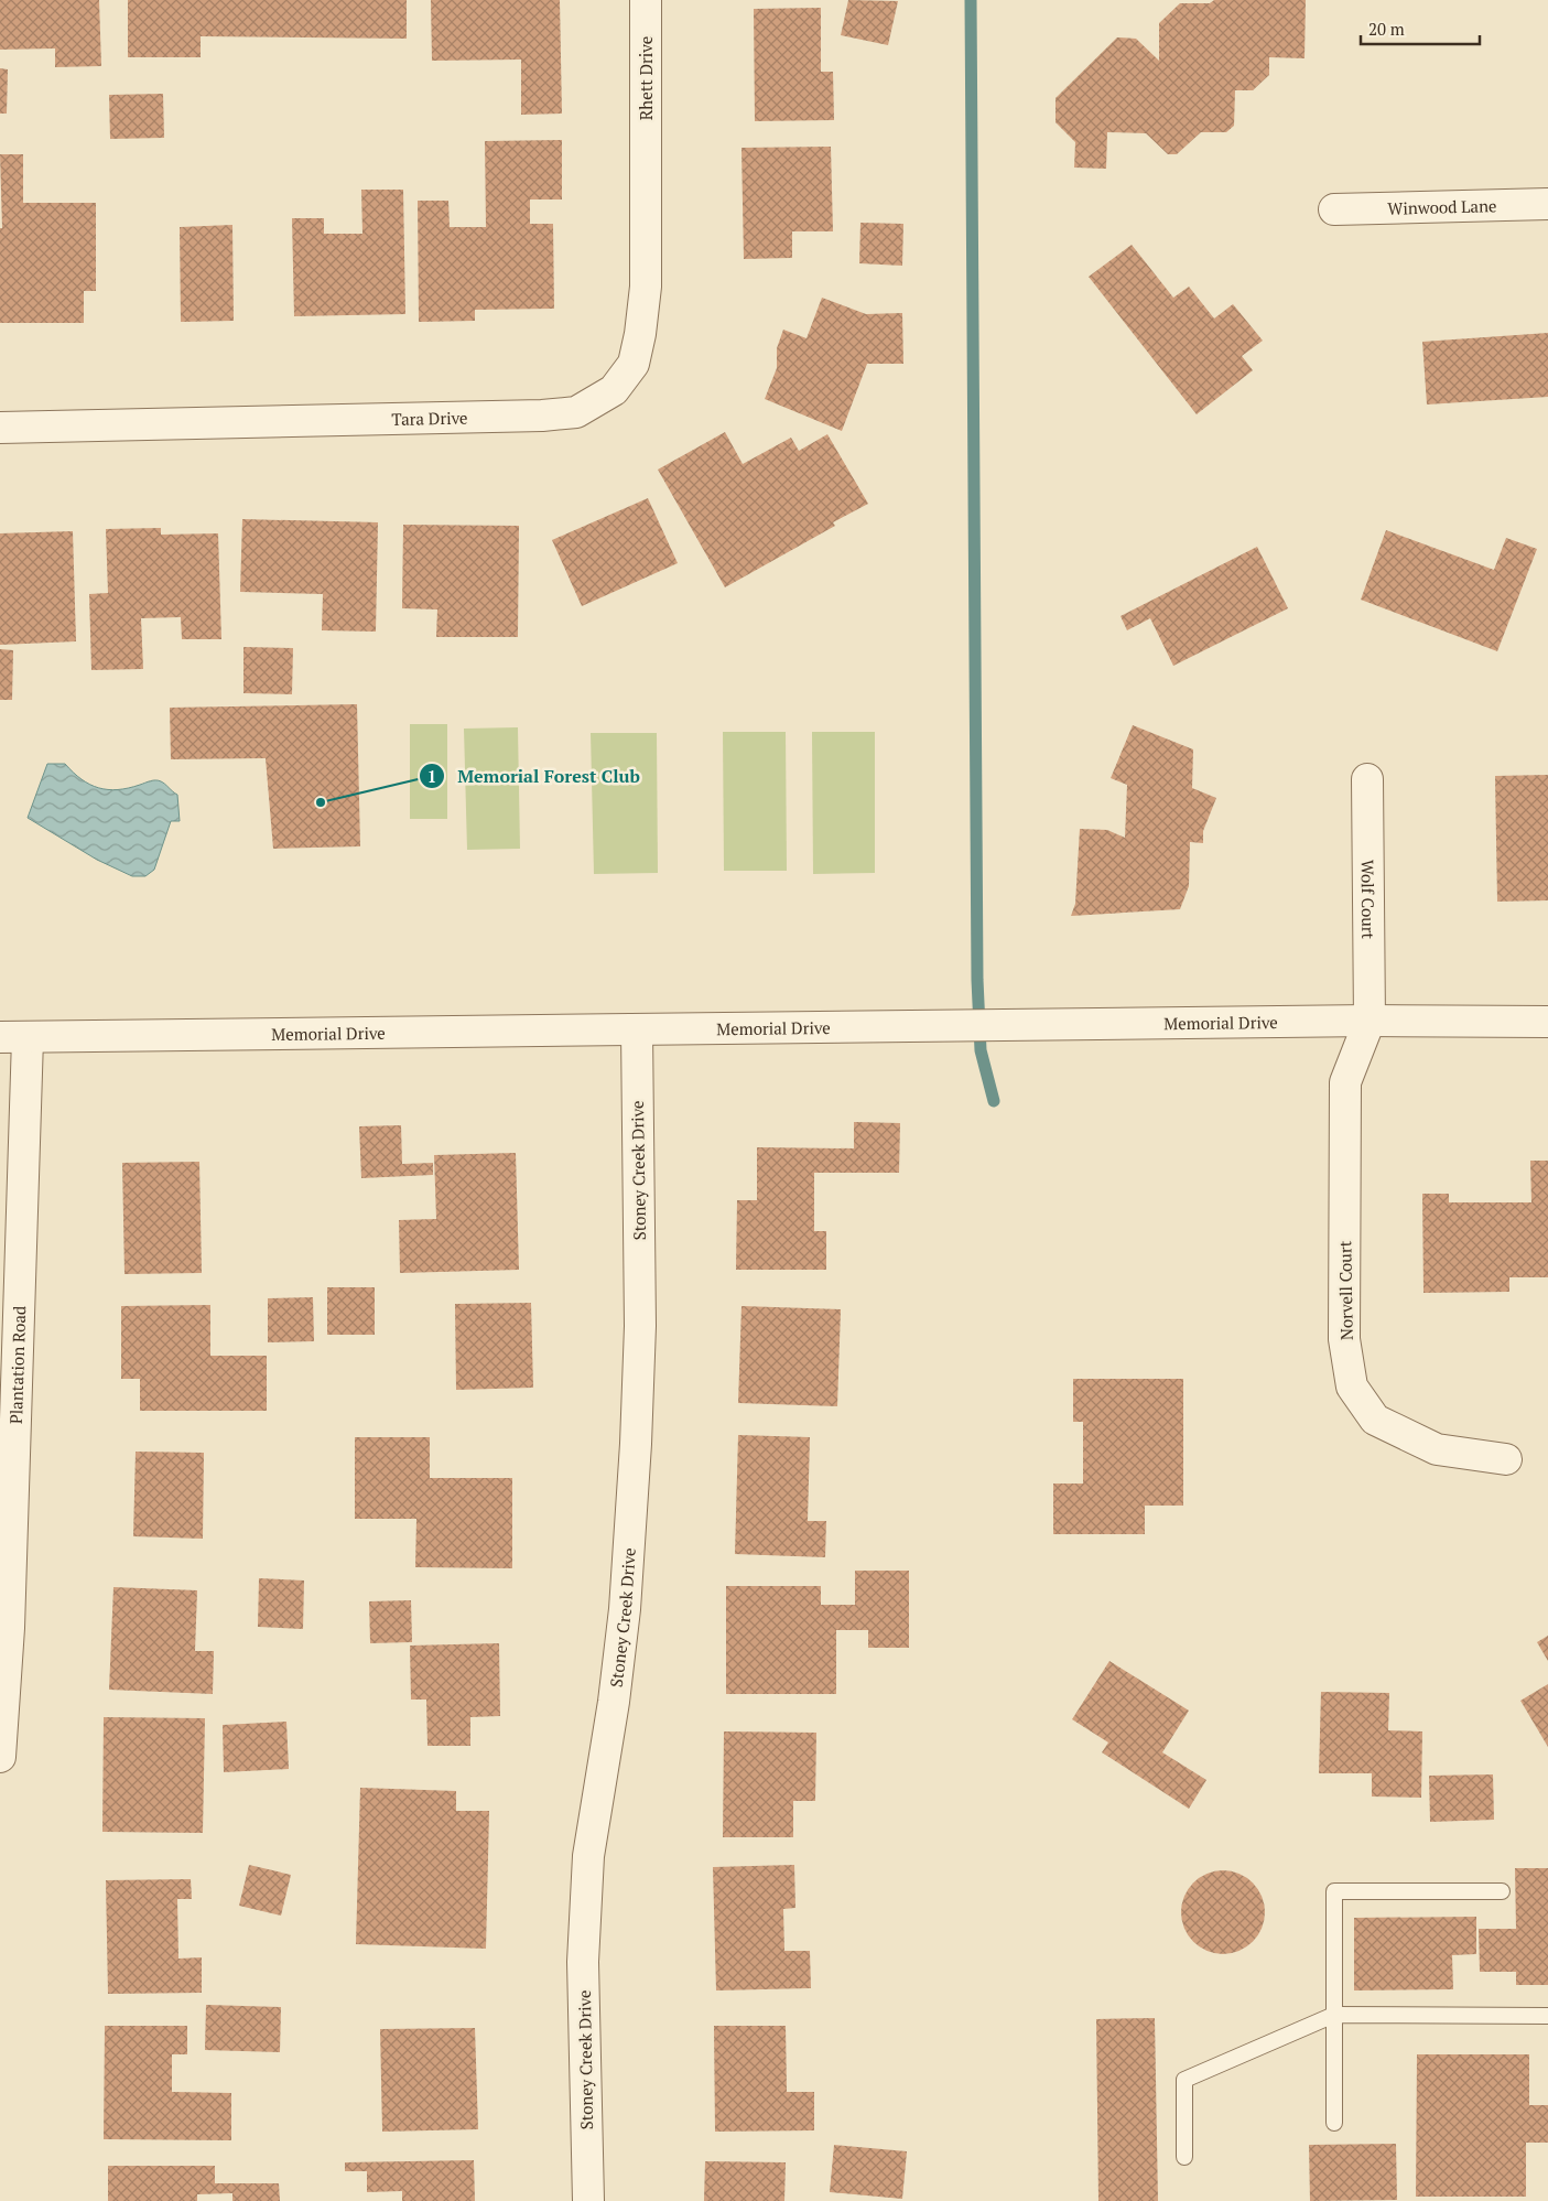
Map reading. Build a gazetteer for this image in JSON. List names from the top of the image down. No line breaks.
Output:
{"streets":{"street":["Rhett Drive","Winwood Lane","Tara Drive","Wolf Court","Memorial Drive","Stoney Creek Drive","Norvell Court","Plantation Road"]},"crossings":[["Rhett Drive","Tara Drive"],["Wolf Court","Memorial Drive"],["Wolf Court","Norvell Court"],["Memorial Drive","Stoney Creek Drive"],["Memorial Drive","Norvell Court"],["Memorial Drive","Plantation Road"]],"places":["Memorial Forest Club"],"scale_bar":"20 m"}
